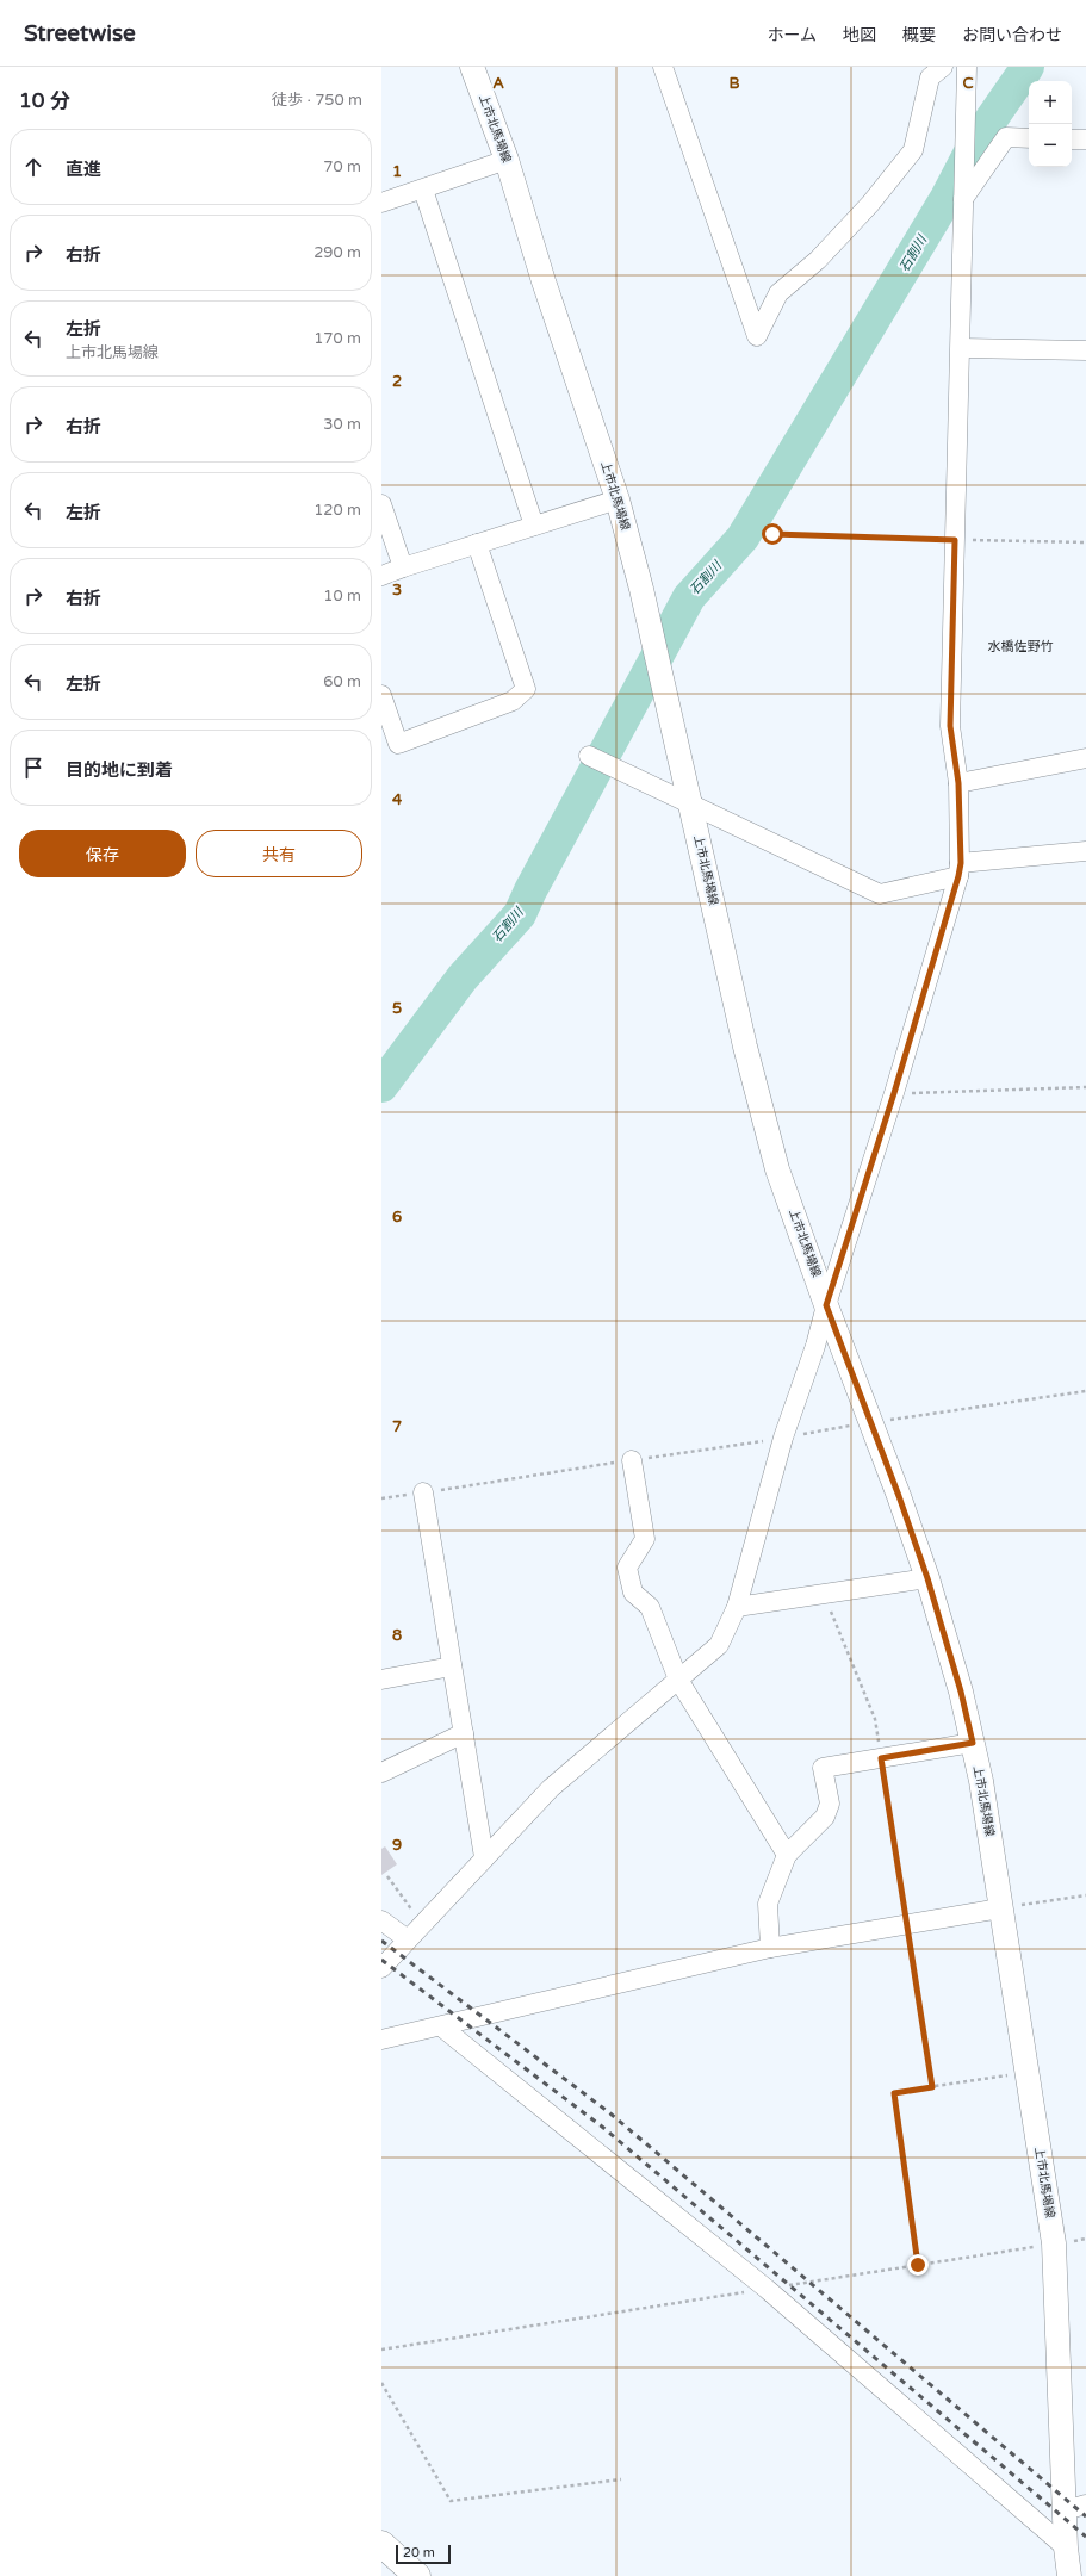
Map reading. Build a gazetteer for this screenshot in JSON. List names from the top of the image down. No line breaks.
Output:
{"streets":{"main road":["上市北馬場線"]},"districts":["水橋佐野竹"],"water":["石割川"],"scale_bar":"20 m","page":{"header":"Streetwise","nav":["ホーム","地図","概要","お問い合わせ"],"heading":["10 分","徒歩 · 750 m"],"map_buttons":["+","−"],"list":[["直進","70 m"],["右折","290 m"],["左折","上市北馬場線","170 m"],["右折","30 m"],["左折","120 m"],["右折","10 m"],["左折","60 m"],"目的地に到着"],"buttons":["保存","共有"],"scale":"20 m"},"grid":{"columns":["A","B","C"],"rows":["1","2","3","4","5","6","7","8","9"]}}
